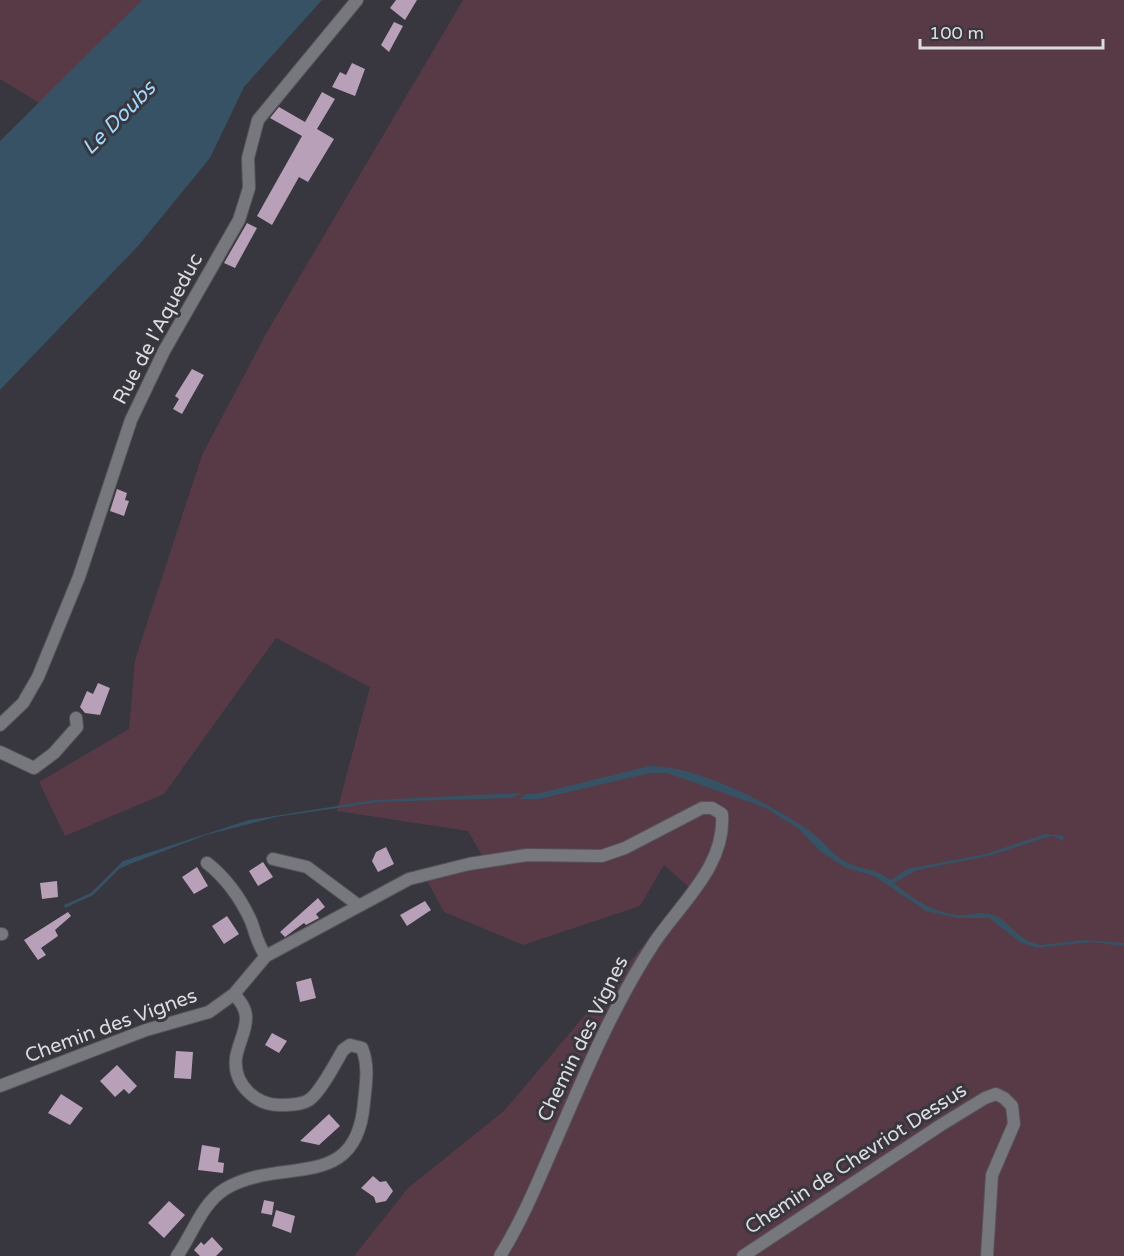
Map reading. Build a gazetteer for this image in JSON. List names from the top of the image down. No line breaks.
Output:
{"streets":{"street":["Rue de l'Aqueduc","Chemin des Vignes","Chemin de Chevriot Dessus"]},"water":["Le Doubs"],"scale_bar":"100 m"}
